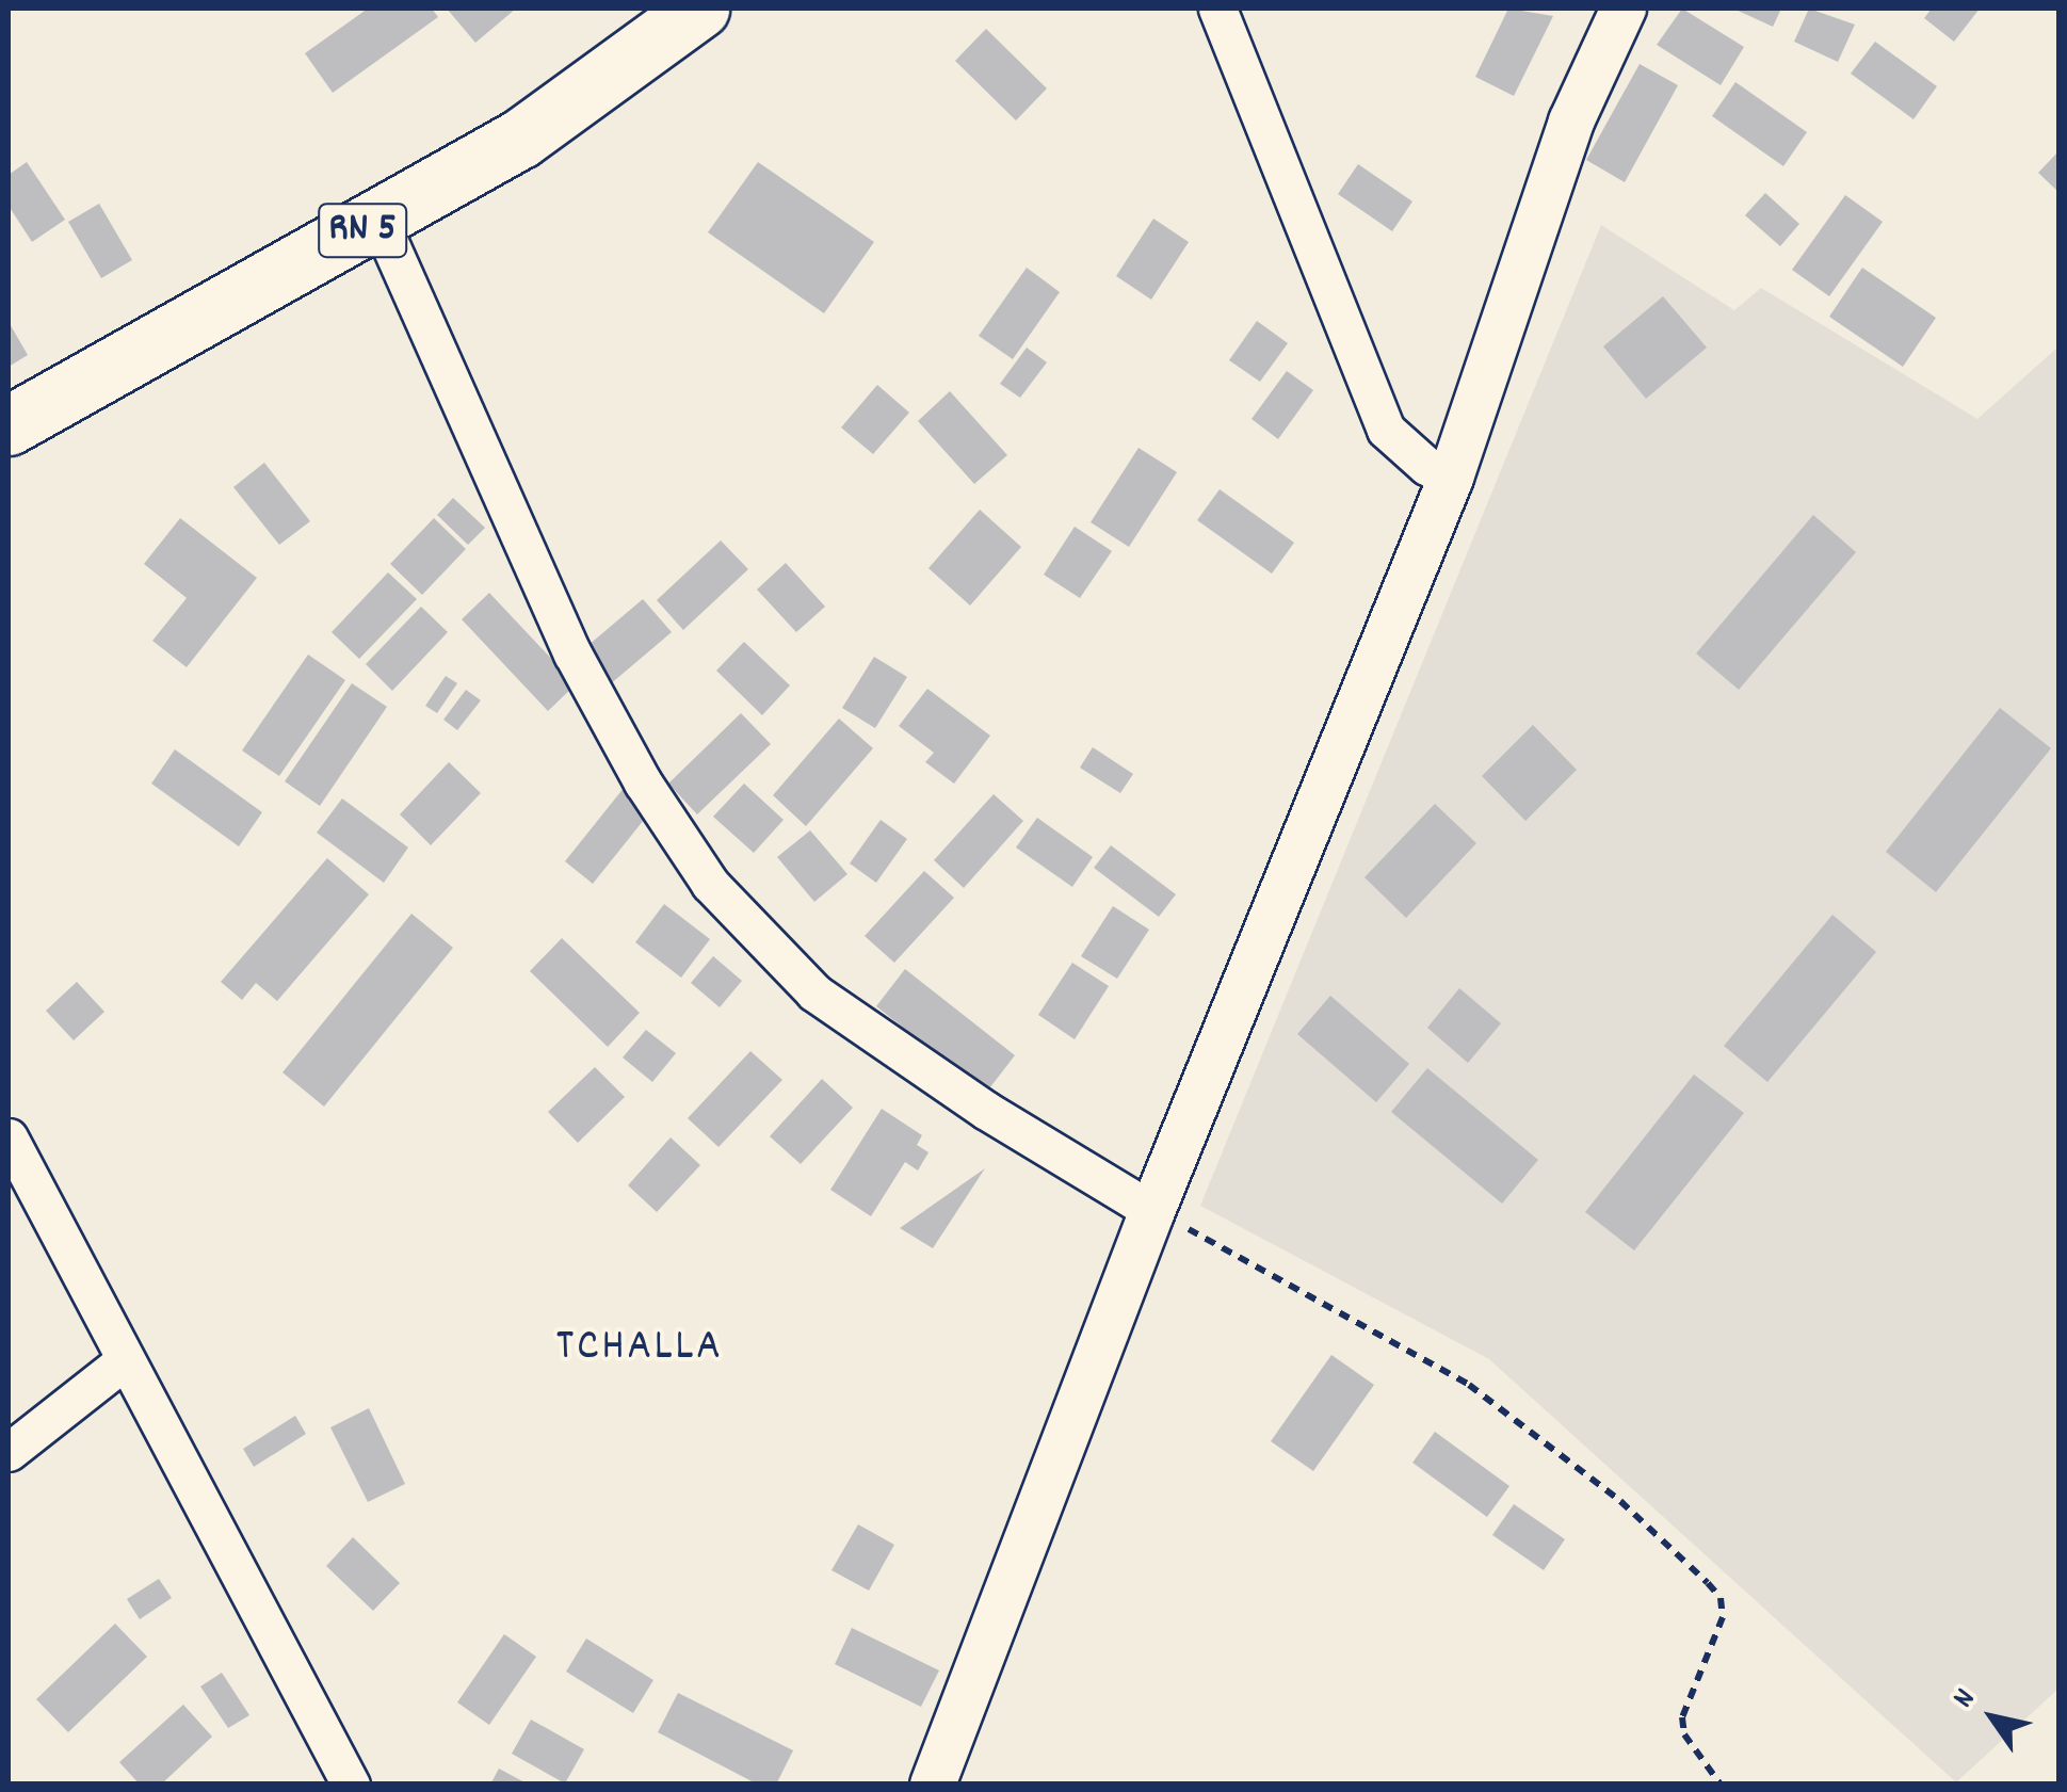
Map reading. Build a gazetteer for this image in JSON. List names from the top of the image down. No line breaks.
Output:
{"streets":{"main road":["RN 5"]},"districts":["TCHALLA"],"north":"top left"}
